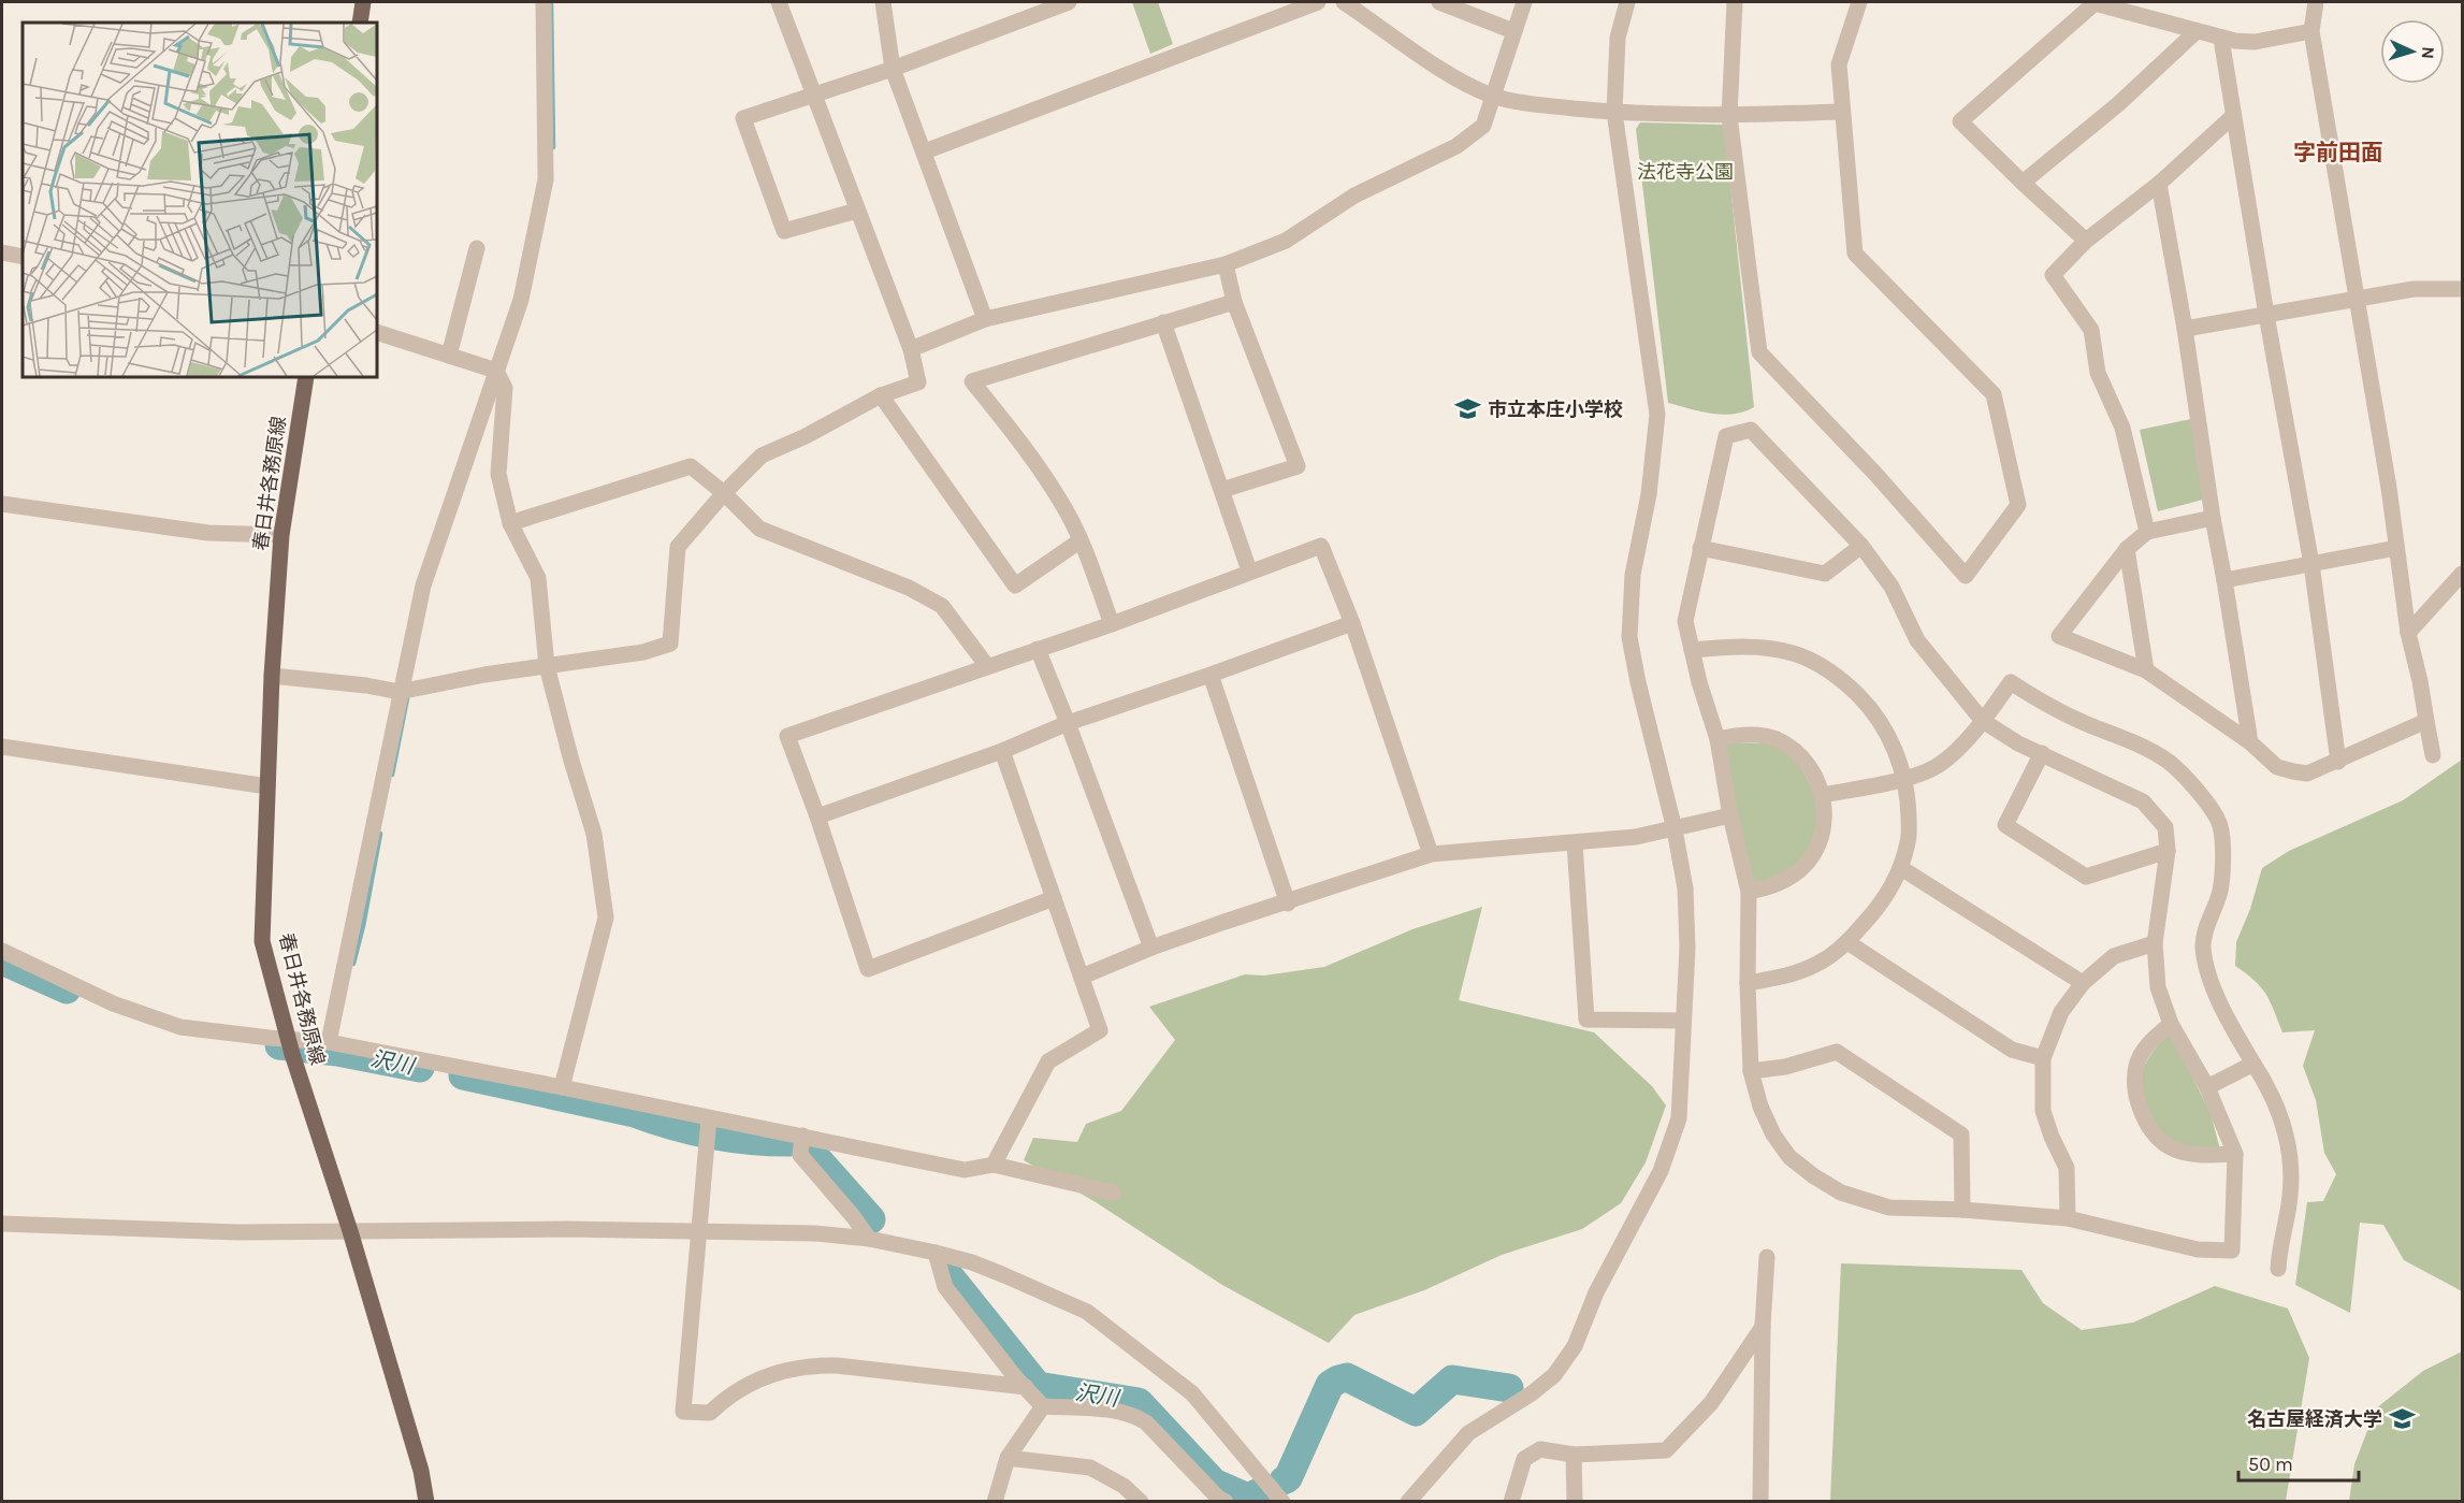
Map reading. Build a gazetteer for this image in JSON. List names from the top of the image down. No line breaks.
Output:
{"streets":{"main road":["春日井各務原線"]},"districts":["字前田面"],"water":["沢川"],"parks":["法花寺公園"],"places":{"school or university":["市立本庄小学校","名古屋経済大学"]},"scale_bar":"50 m","north":"right"}
